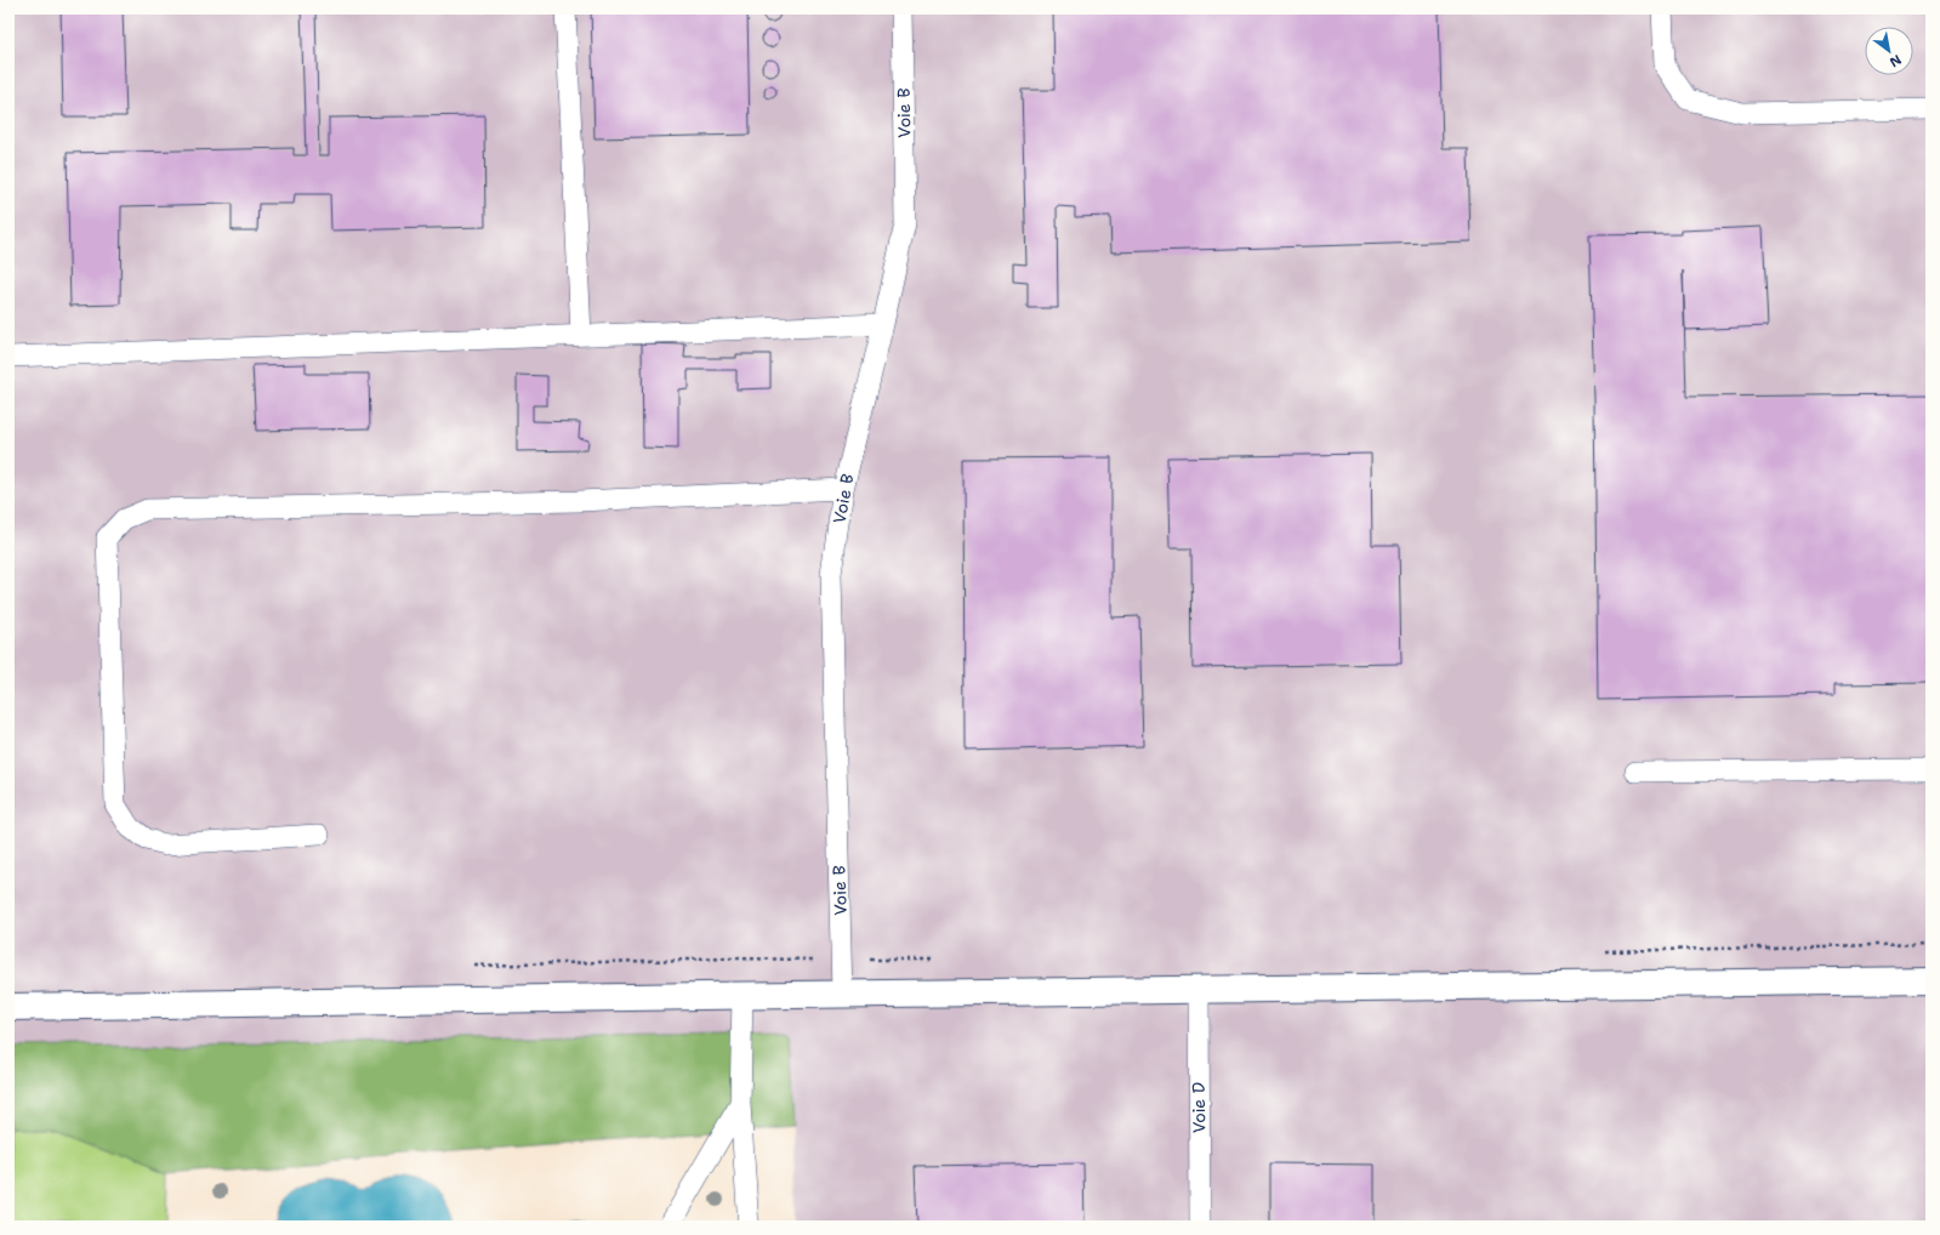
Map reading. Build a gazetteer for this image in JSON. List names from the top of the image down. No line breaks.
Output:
{"streets":{"lane":["Voie B","Voie D"]},"north":"bottom right"}
